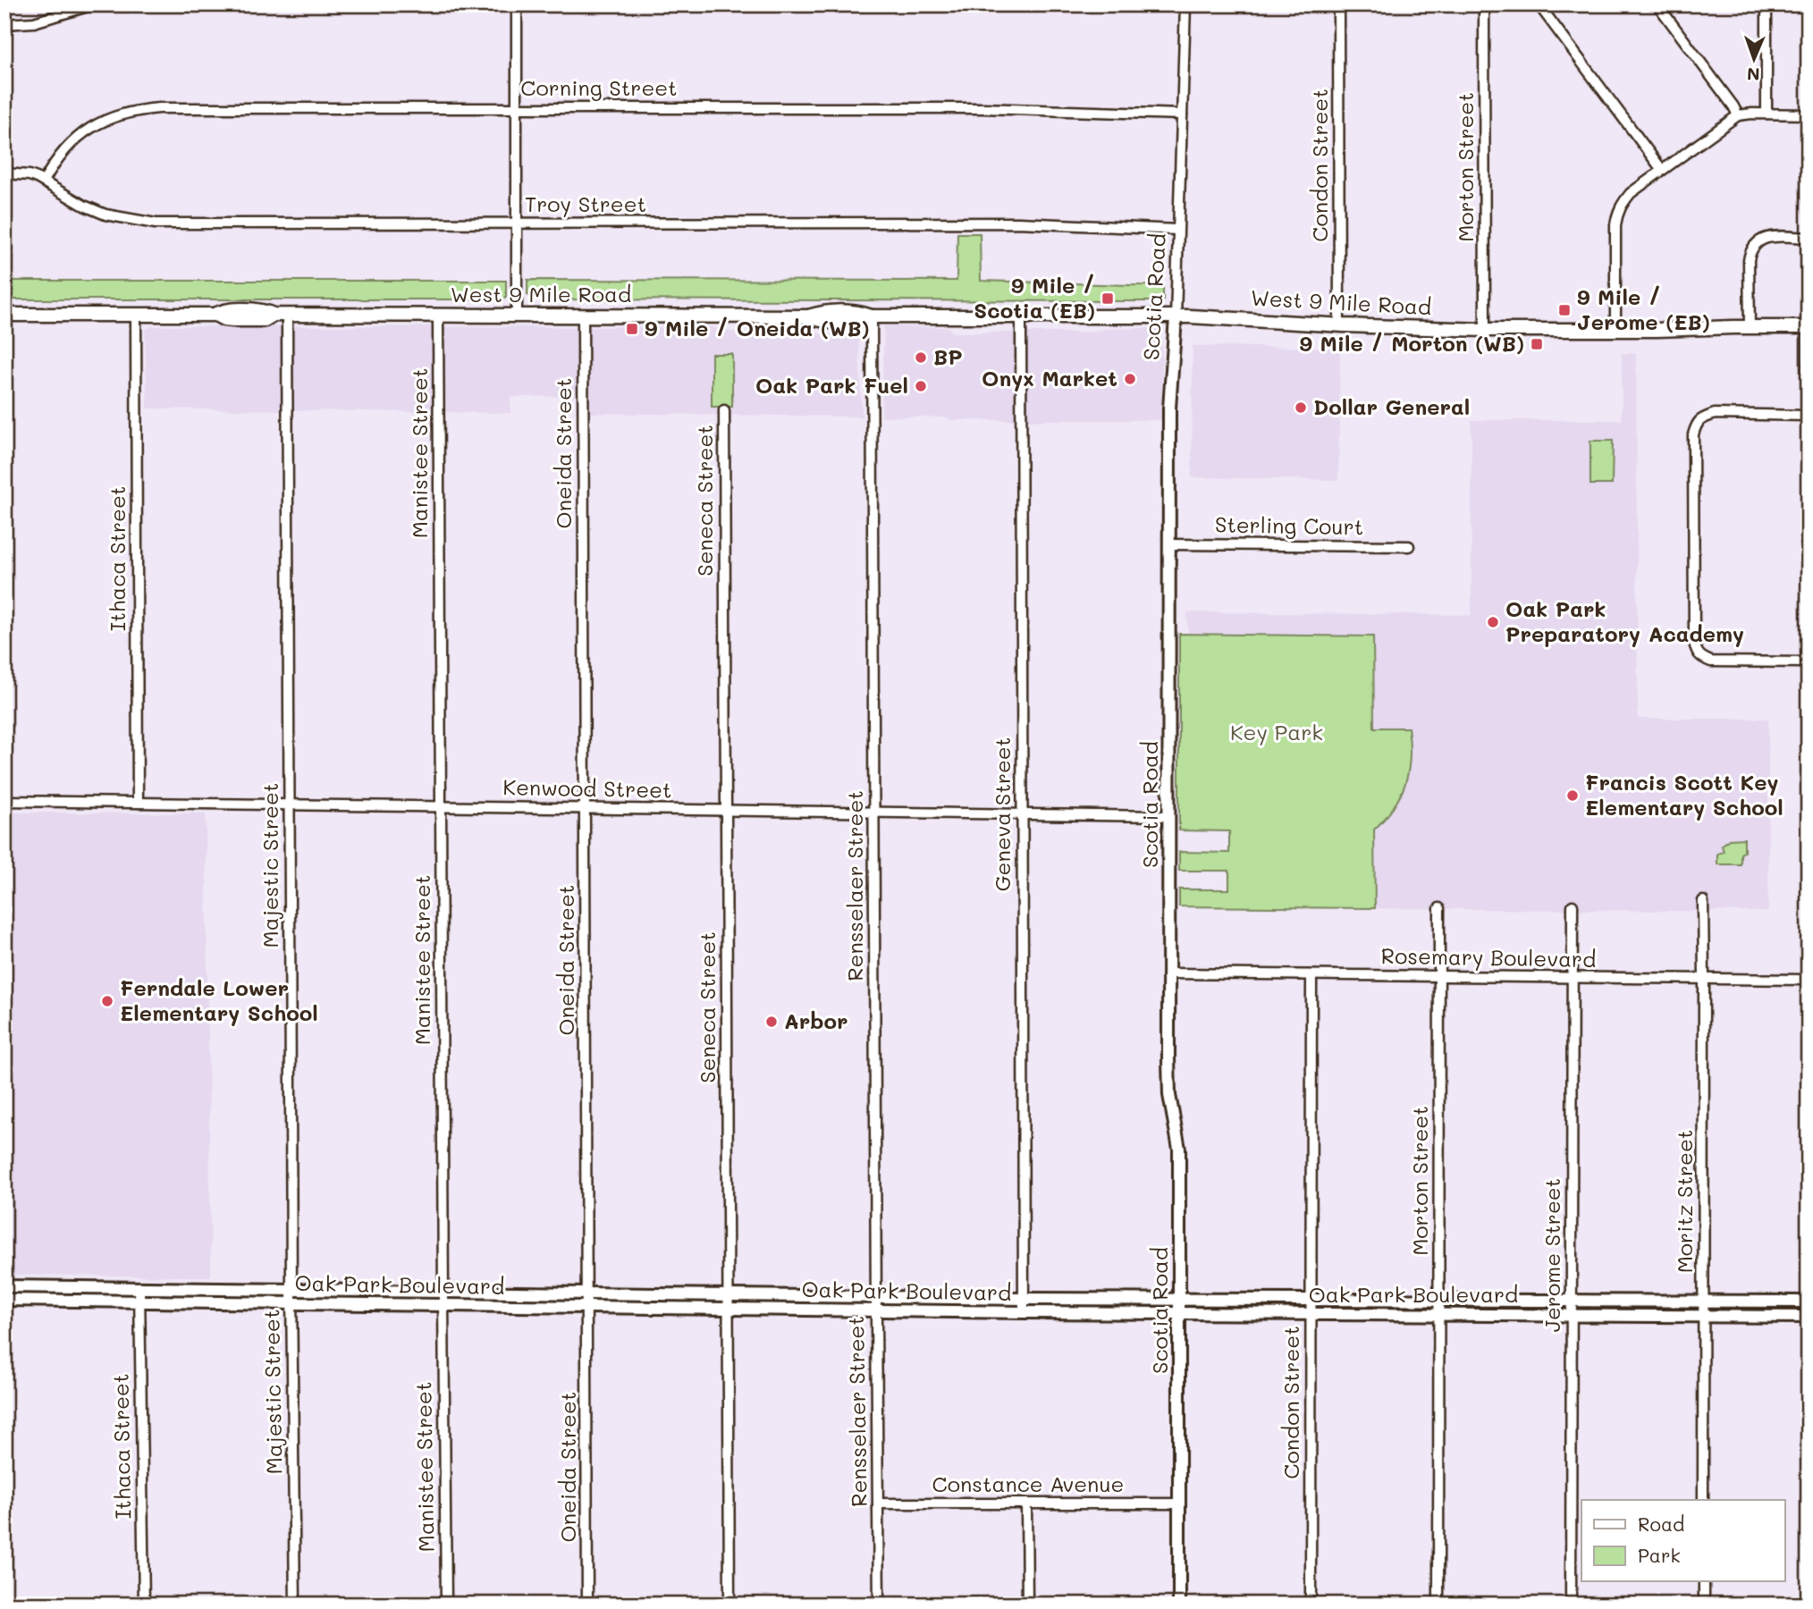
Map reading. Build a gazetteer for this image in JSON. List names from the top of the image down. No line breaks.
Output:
{"streets":{"main road":["West 9 Mile Road"],"street":["Corning Street","Condon Street","Morton Street","Troy Street","Scotia Road","Manistee Street","Oneida Street","Seneca Street","Sterling Court","Ithaca Street","Kenwood Street","Geneva Street","Majestic Street","Rensselaer Street","Rosemary Boulevard","Moritz Street","Jerome Street","Oak Park Boulevard","Constance Avenue"]},"crossings":[["Corning Street","Troy Street"],["Corning Street","Scotia Road"],["Condon Street","West 9 Mile Road"],["Condon Street","Rosemary Boulevard"],["Condon Street","Oak Park Boulevard"],["Morton Street","West 9 Mile Road"],["Morton Street","Rosemary Boulevard"],["Morton Street","Oak Park Boulevard"],["Troy Street","Scotia Road"],["West 9 Mile Road","Scotia Road"],["West 9 Mile Road","Manistee Street"],["West 9 Mile Road","Oneida Street"],["West 9 Mile Road","Ithaca Street"],["West 9 Mile Road","Geneva Street"],["West 9 Mile Road","Majestic Street"],["West 9 Mile Road","Rensselaer Street"],["Scotia Road","Sterling Court"],["Scotia Road","Kenwood Street"],["Scotia Road","Rosemary Boulevard"],["Scotia Road","Oak Park Boulevard"],["Scotia Road","Constance Avenue"],["Manistee Street","Kenwood Street"],["Manistee Street","Oak Park Boulevard"],["Oneida Street","Kenwood Street"],["Oneida Street","Oak Park Boulevard"],["Seneca Street","Kenwood Street"],["Seneca Street","Oak Park Boulevard"],["Ithaca Street","Kenwood Street"],["Ithaca Street","Oak Park Boulevard"],["Kenwood Street","Geneva Street"],["Kenwood Street","Majestic Street"],["Kenwood Street","Rensselaer Street"],["Geneva Street","Oak Park Boulevard"],["Majestic Street","Oak Park Boulevard"],["Rensselaer Street","Oak Park Boulevard"],["Rensselaer Street","Constance Avenue"],["Rosemary Boulevard","Moritz Street"],["Rosemary Boulevard","Jerome Street"],["Moritz Street","Oak Park Boulevard"],["Jerome Street","Oak Park Boulevard"]],"parks":["Key Park"],"places":{"transit":["9 Mile / Scotia (EB)","9 Mile / Jerome (EB)","9 Mile / Oneida (WB)","9 Mile / Morton (WB)"],"other":["BP","Onyx Market","Oak Park Fuel","Dollar General","Oak Park Preparatory Academy","Francis Scott Key Elementary School","Ferndale Lower Elementary School","Arbor"]},"legend":["Road","Park"],"north":"bottom"}
